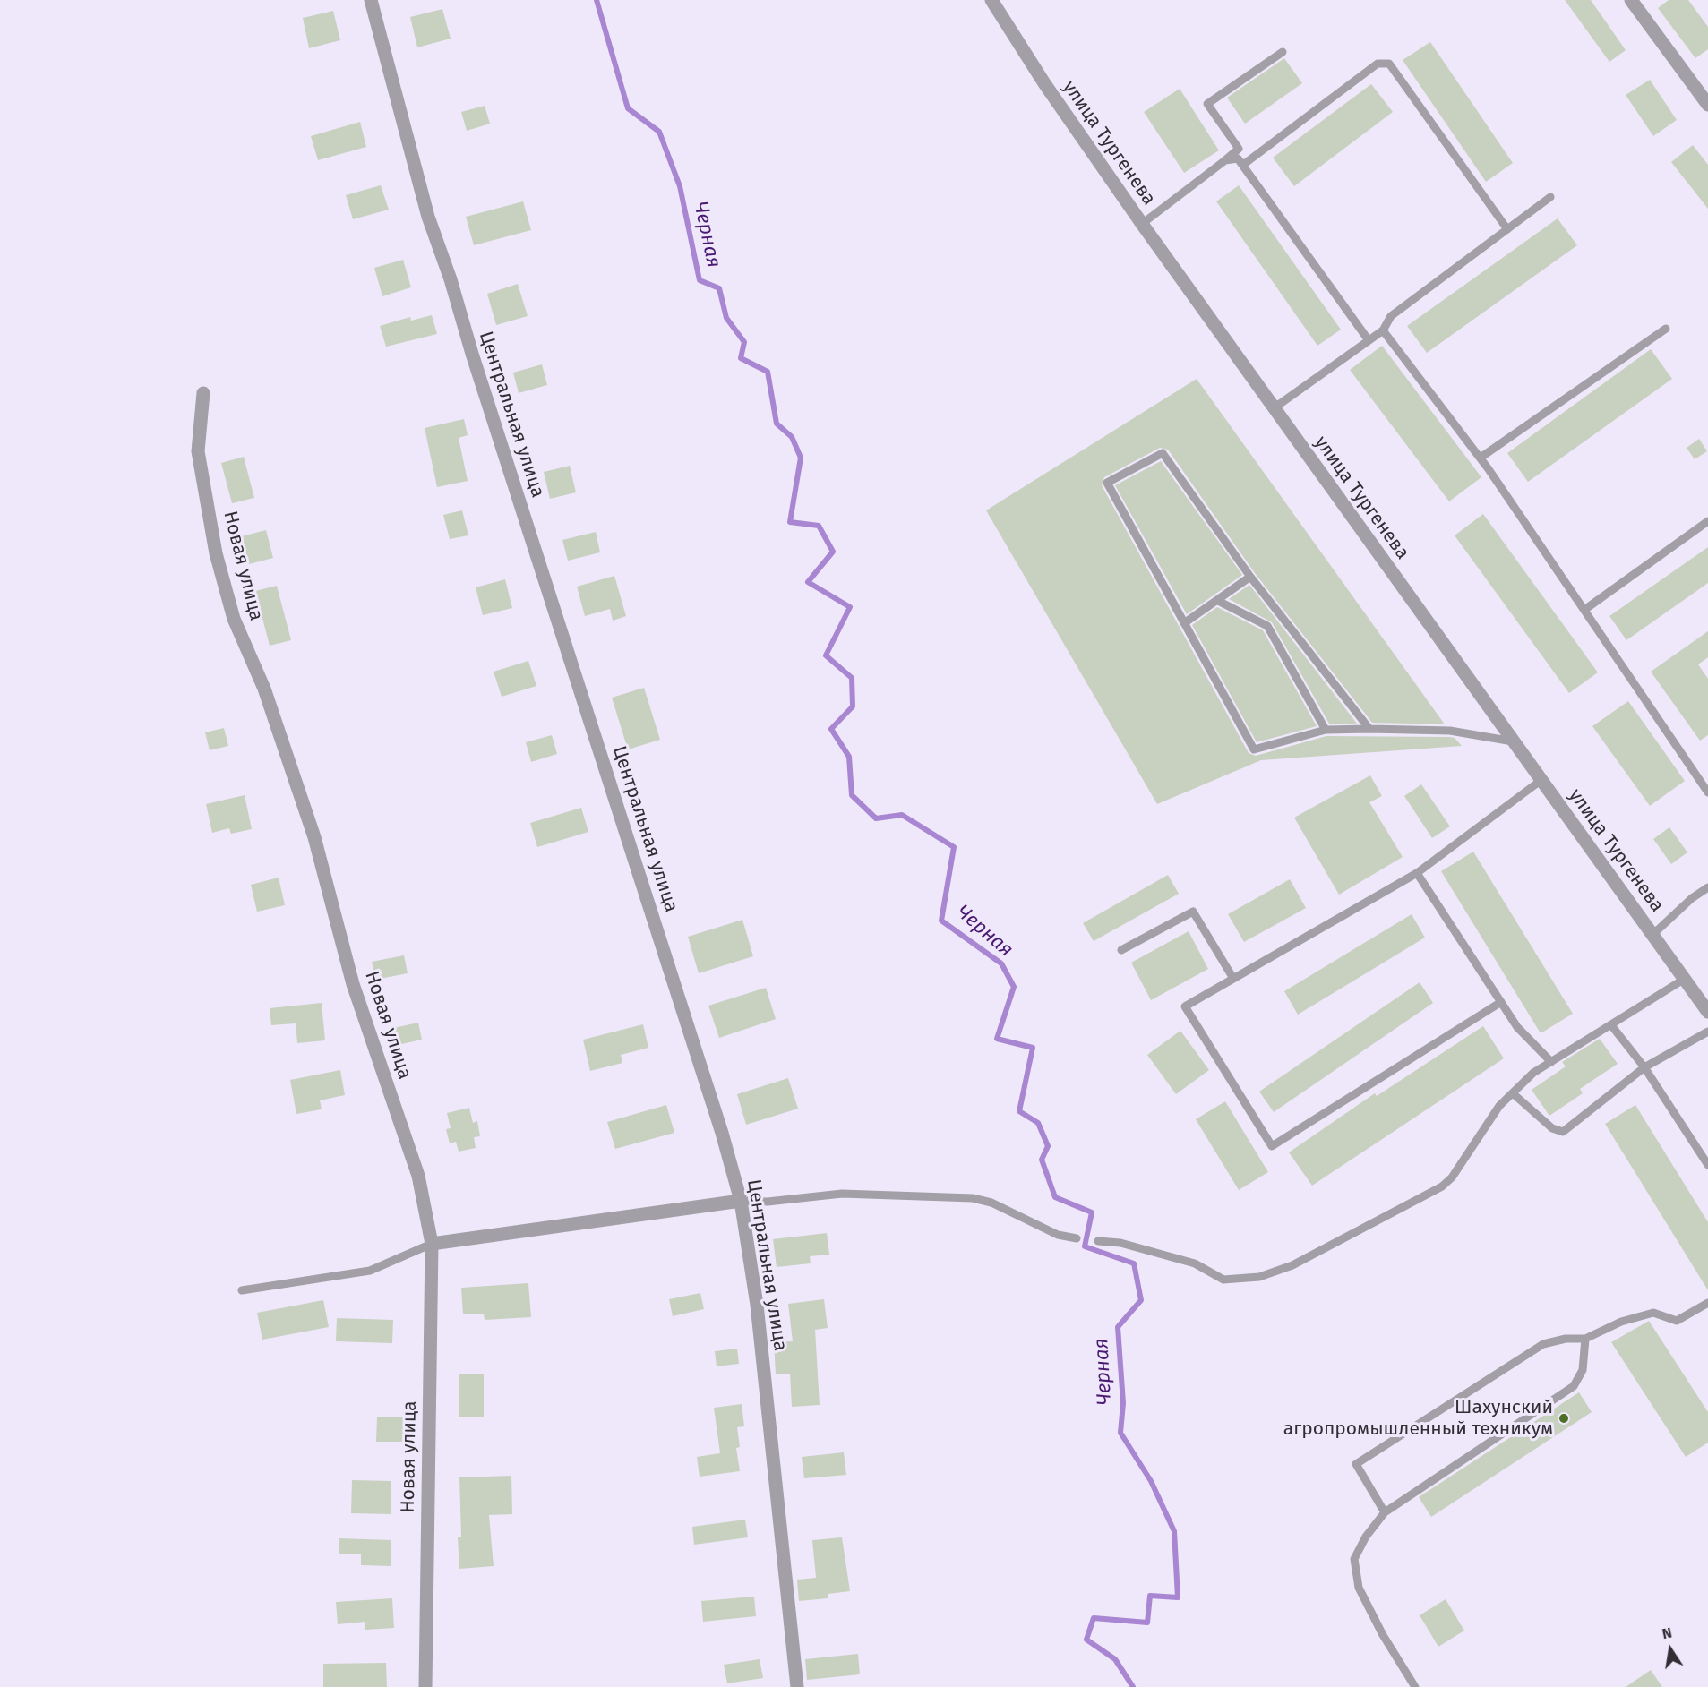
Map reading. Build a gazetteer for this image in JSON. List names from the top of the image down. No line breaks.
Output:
{"streets":{"street":["улица Тургенева","Центральная улица","Новая улица"]},"water":["Черная"],"places":["Шахунский агропромышленный техникум"],"north":"top"}
